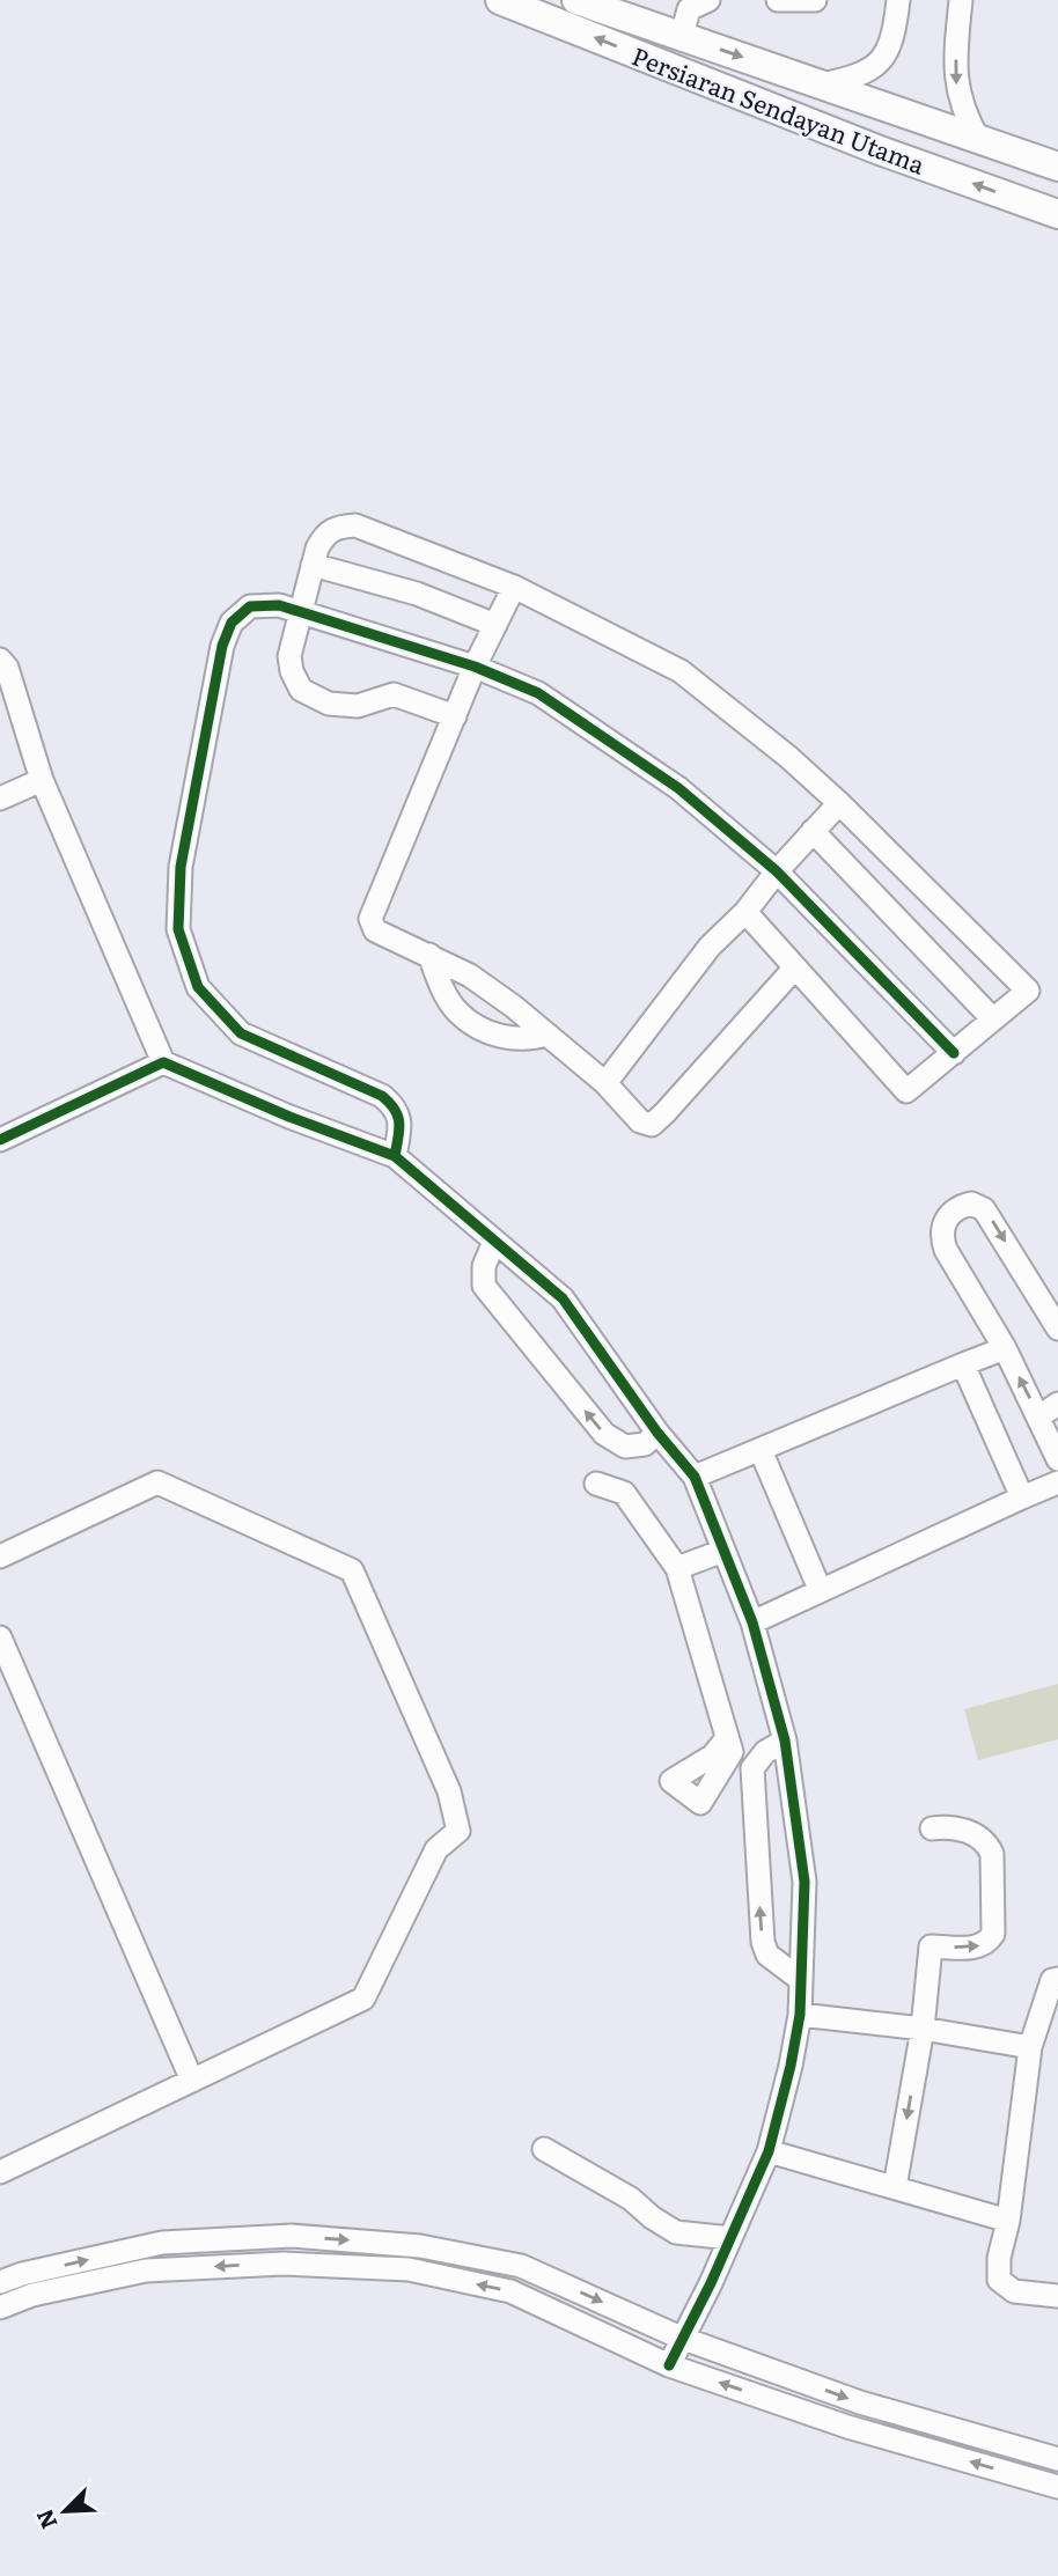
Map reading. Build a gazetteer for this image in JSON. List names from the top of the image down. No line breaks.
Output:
{"streets":{"main road":["Persiaran Sendayan Utama"]},"north":"bottom left"}
